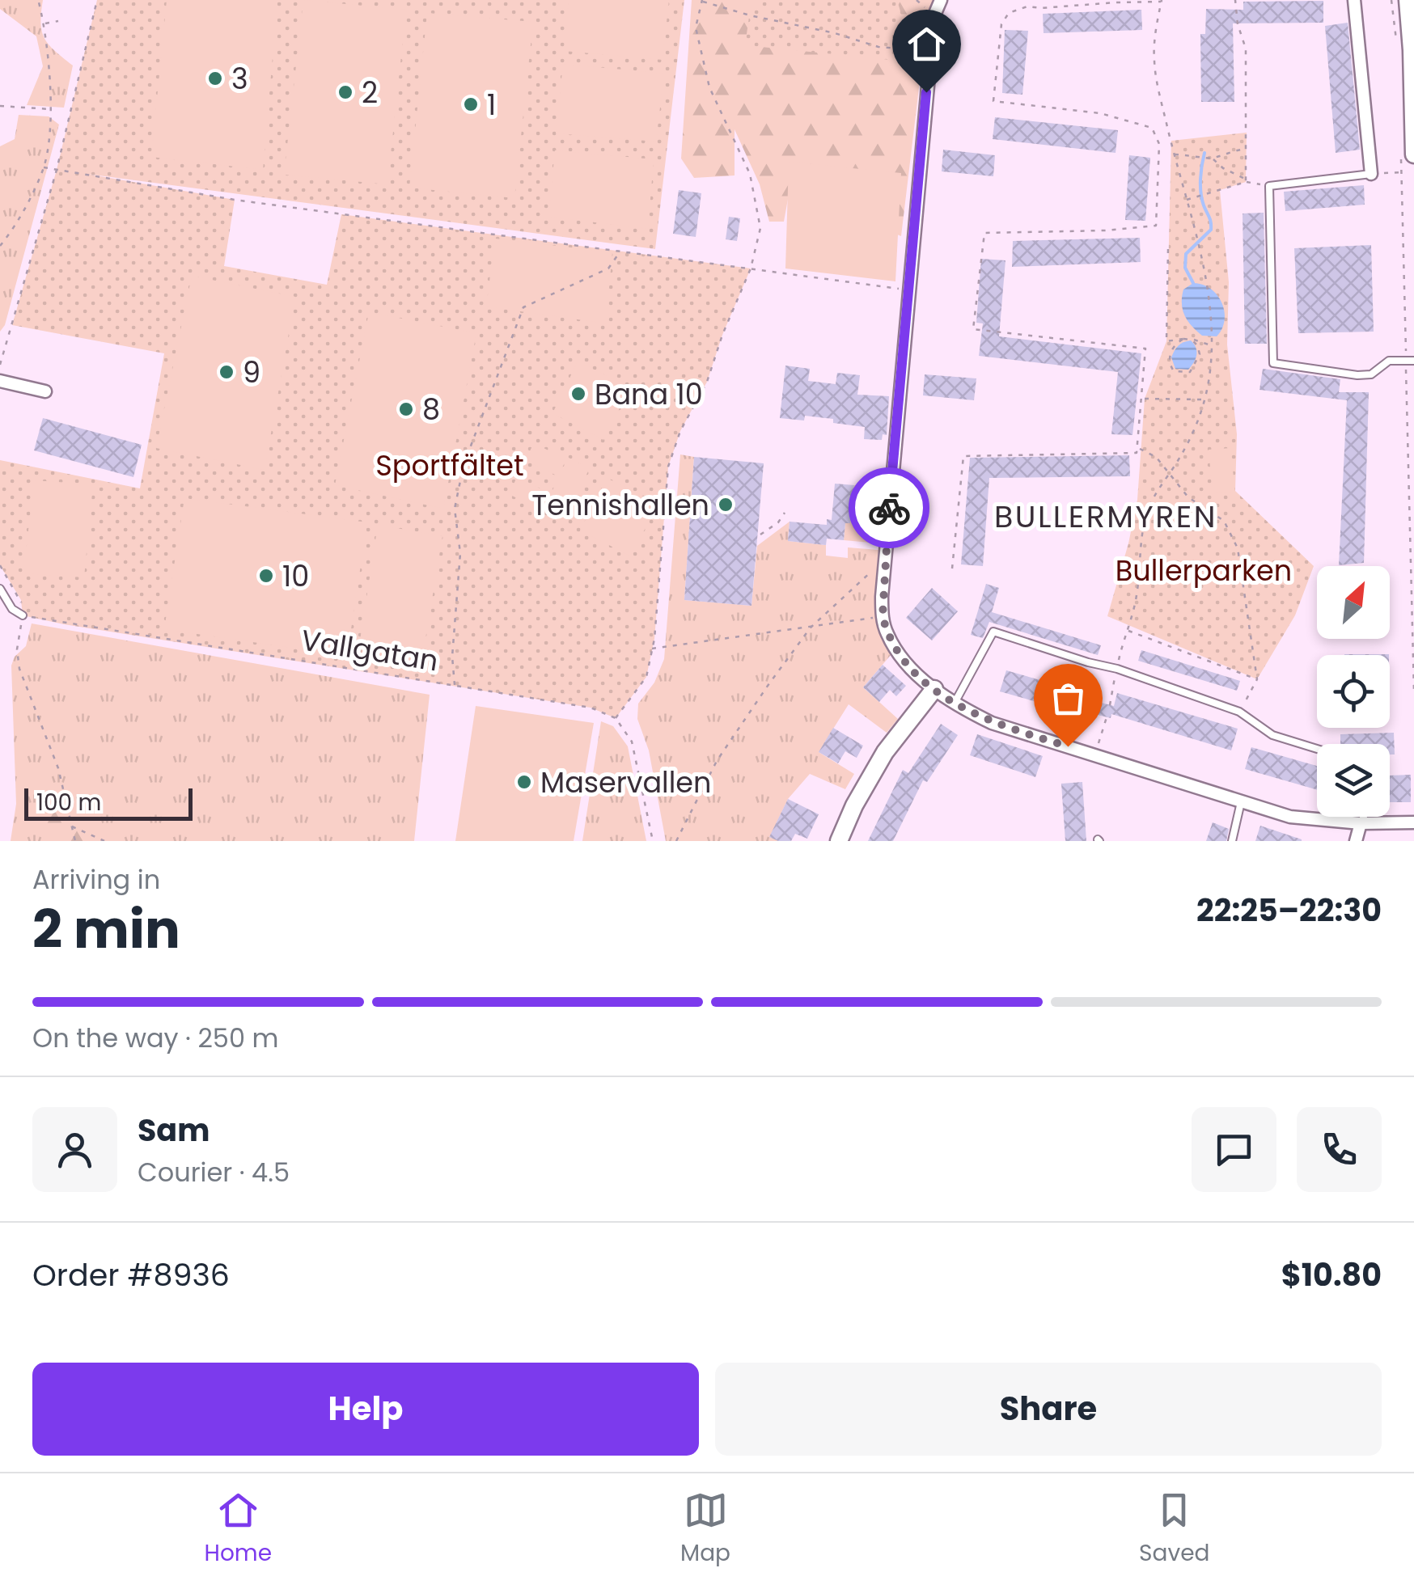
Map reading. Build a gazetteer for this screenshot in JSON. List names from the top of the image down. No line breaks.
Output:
{"streets":{"path":["Vallgatan"]},"districts":["BULLERMYREN"],"parks":["Sportfältet","Bullerparken"],"places":["3","2","1","9","Bana 10","8","Tennishallen","10","Maservallen"],"scale_bar":"100 m","north":"top right","page":{"scale":"100 m","heading":["2 min","Arriving in","22:25–22:30"],"panel":["Sam","Courier · 4.5","Order #8936","$10.80"],"bar":"On the way · 250 m","buttons":["Help","Share"],"tabs":["Home","Map","Saved"]}}
